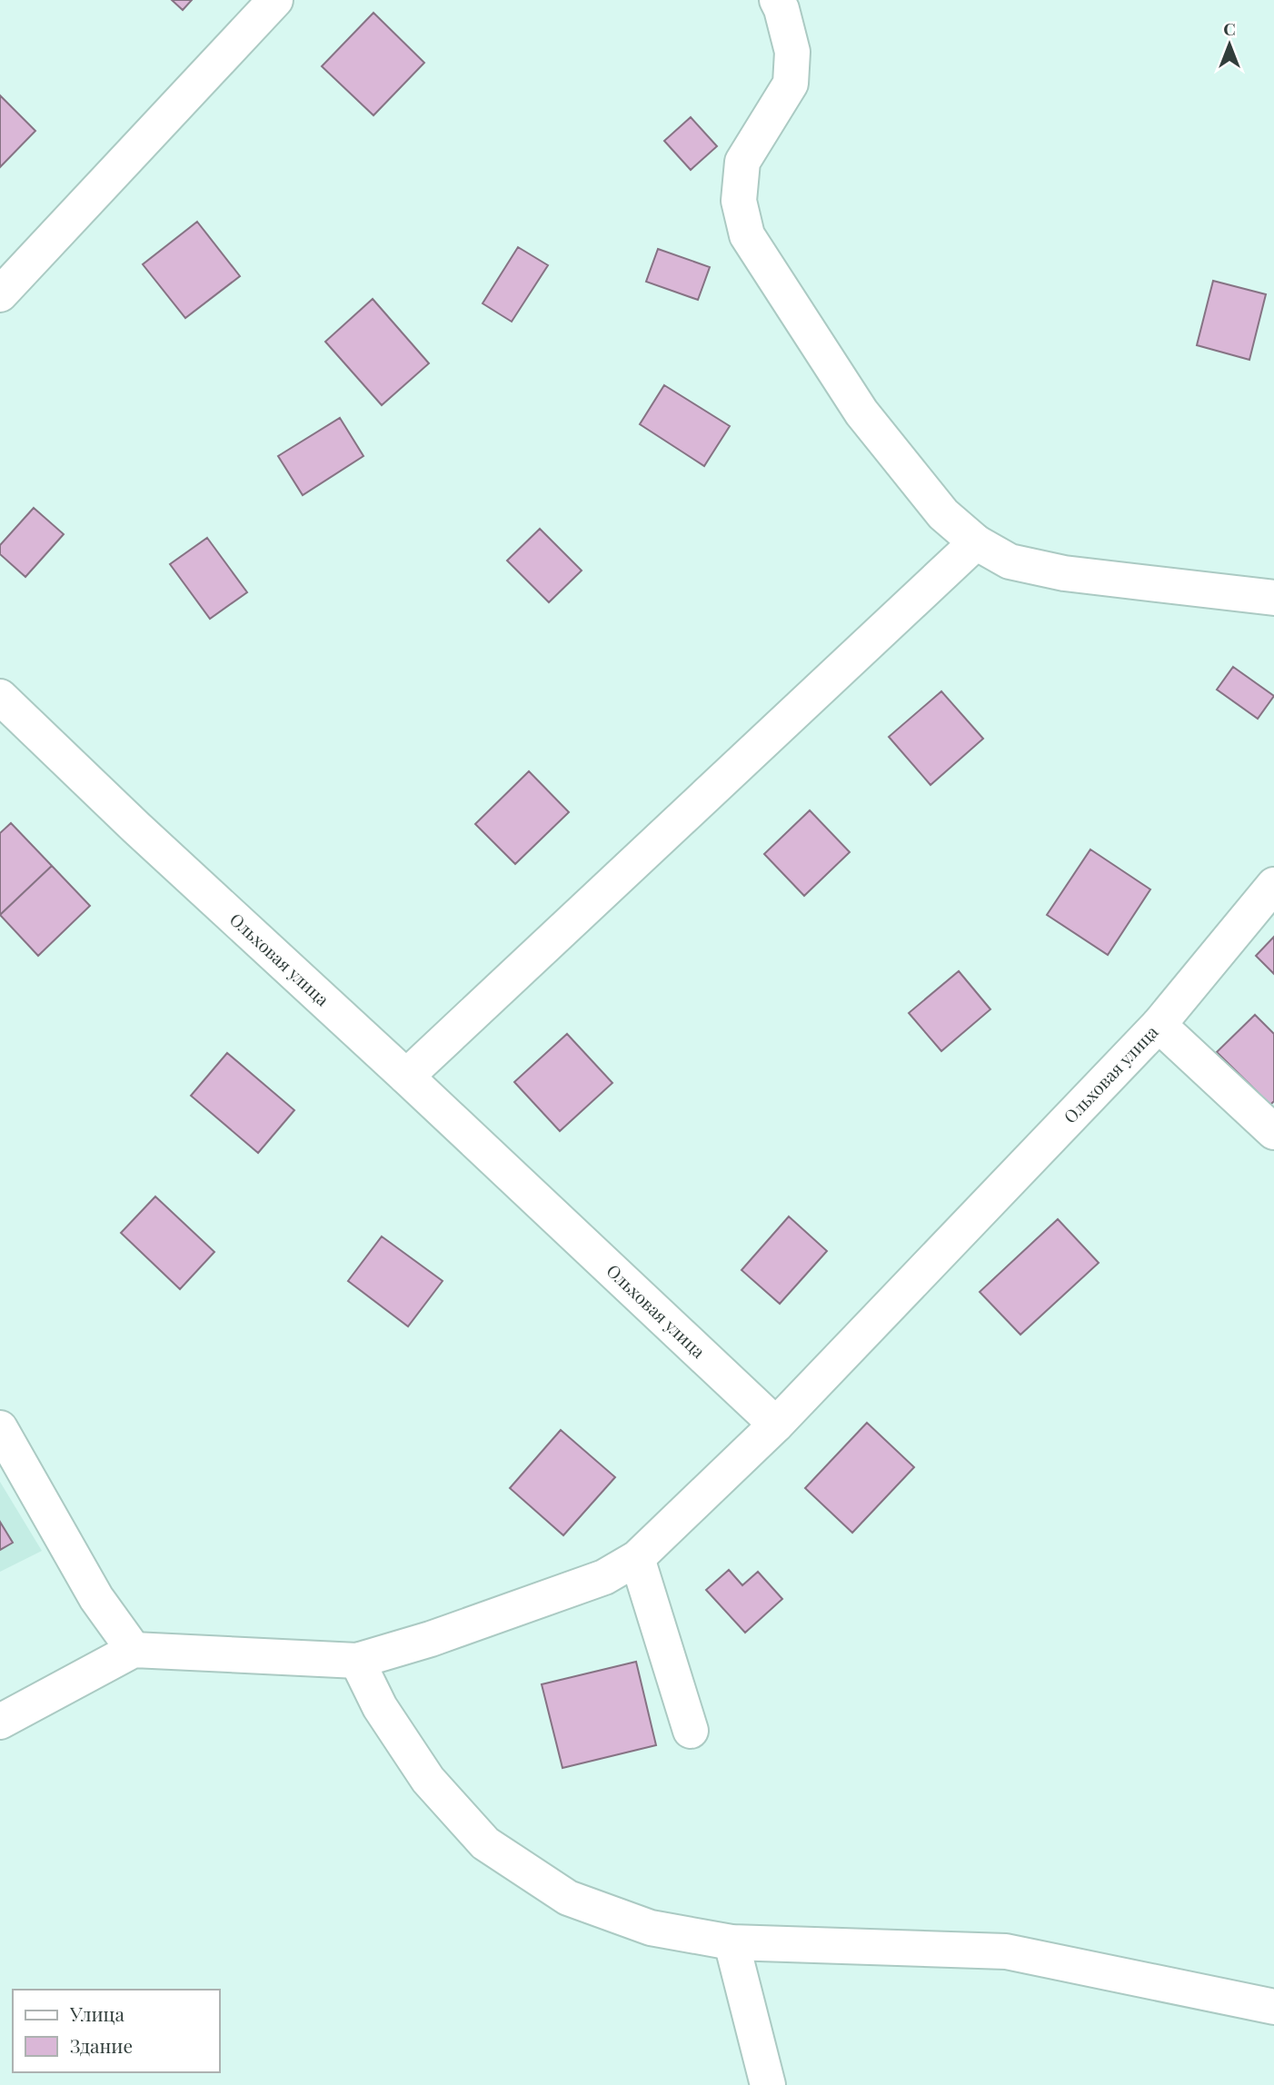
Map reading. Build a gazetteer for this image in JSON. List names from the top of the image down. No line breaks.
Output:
{"streets":{"street":["Ольховая улица"]},"legend":["Улица","Здание"],"north":"top"}
